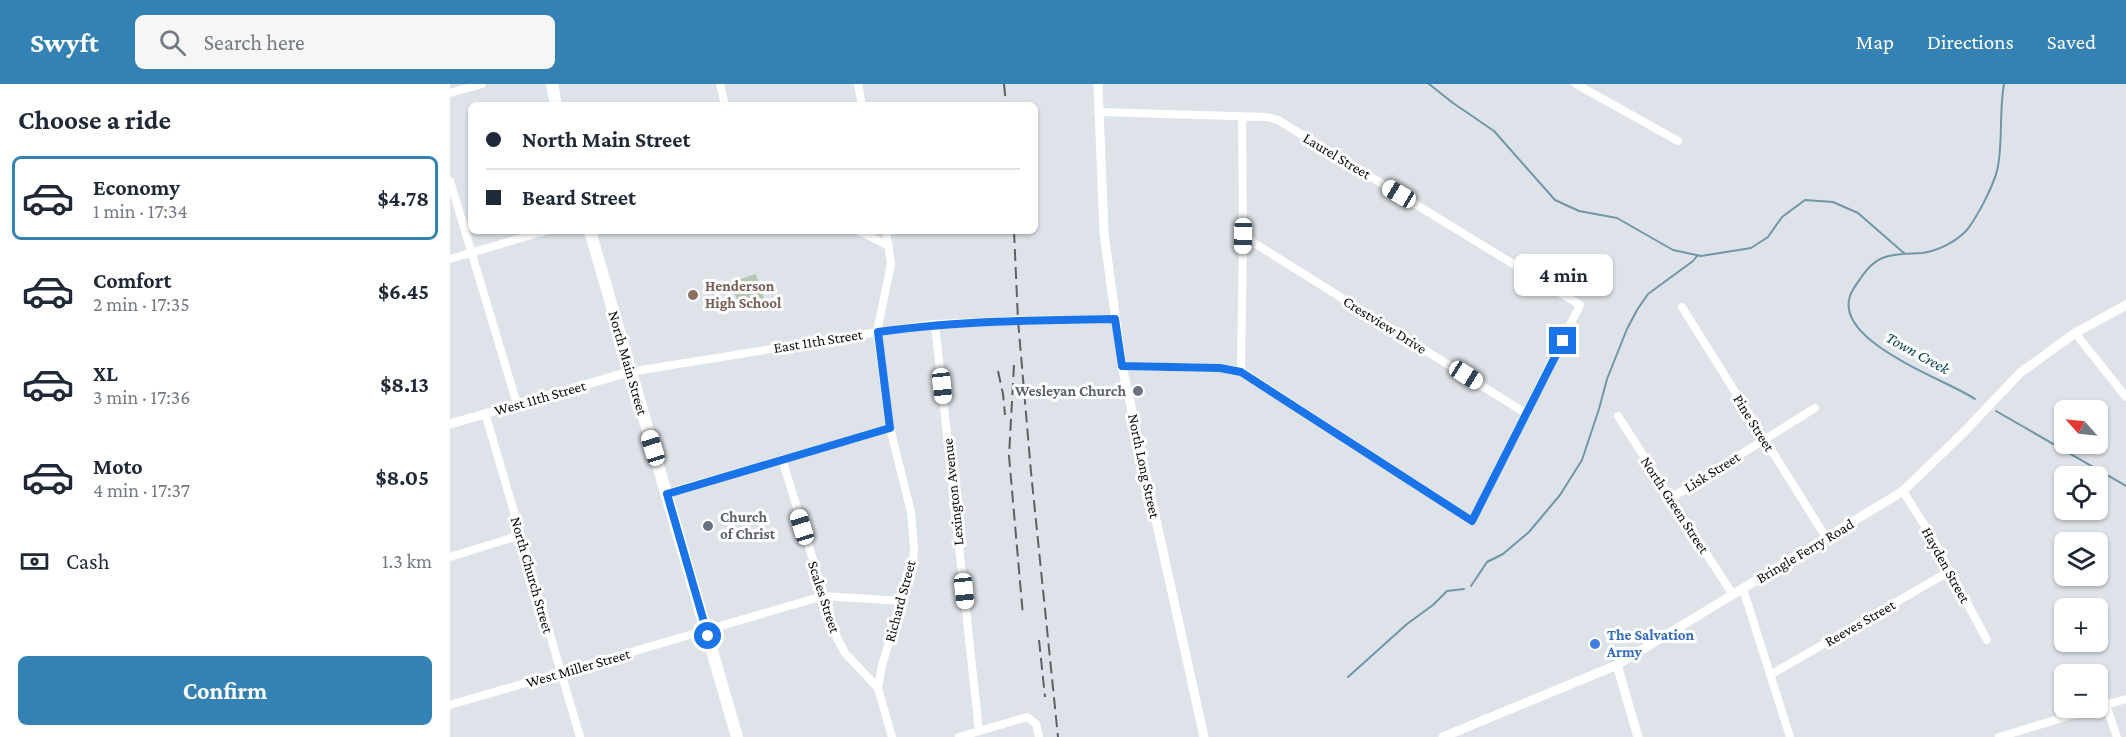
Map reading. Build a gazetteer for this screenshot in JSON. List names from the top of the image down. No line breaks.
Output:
{"streets":{"main road":["North Main Street"],"street":["Laurel Street","Crestview Drive","East 11th Street","West 11th Street","Pine Street","North Long Street","Lisk Street","Lexington Avenue","North Green Street","Bringle Ferry Road","Hayden Street","North Church Street","Scales Street","Richard Street","Reeves Street","West Miller Street"]},"crossings":[["Laurel Street","Crestview Drive"],["Laurel Street","North Long Street"],["East 11th Street","North Main Street"],["East 11th Street","West 11th Street"],["East 11th Street","North Long Street"],["East 11th Street","Lexington Avenue"],["East 11th Street","Richard Street"],["North Main Street","West 11th Street"],["North Main Street","West Miller Street"],["West 11th Street","North Church Street"],["Pine Street","Lisk Street"],["Pine Street","Bringle Ferry Road"],["Lisk Street","North Green Street"],["North Green Street","Bringle Ferry Road"],["Bringle Ferry Road","Hayden Street"],["Hayden Street","Reeves Street"],["North Church Street","West Miller Street"],["Scales Street","Richard Street"],["Scales Street","West Miller Street"],["Richard Street","West Miller Street"]],"water":["Town Creek"],"places":["Henderson High School","Wesleyan Church","Church of Christ","The Salvation Army"],"north":"top left","page":{"header":"Swyft","search":"Search here","nav":["Map","Directions","Saved"],"heading":"Choose a ride","banner":["North Main Street","Beard Street"],"list":[{"name":"Economy","note":"1 min · 17:34","value":"$4.78"},{"name":"Comfort","note":"2 min · 17:35","value":"$6.45"},{"name":"XL","note":"3 min · 17:36","value":"$8.13"},{"name":"Moto","note":"4 min · 17:37","value":"$8.05"}],"bubble":"4 min","map_buttons":["+","−"],"pay":["Cash","1.3 km"],"buttons":"Confirm"}}
